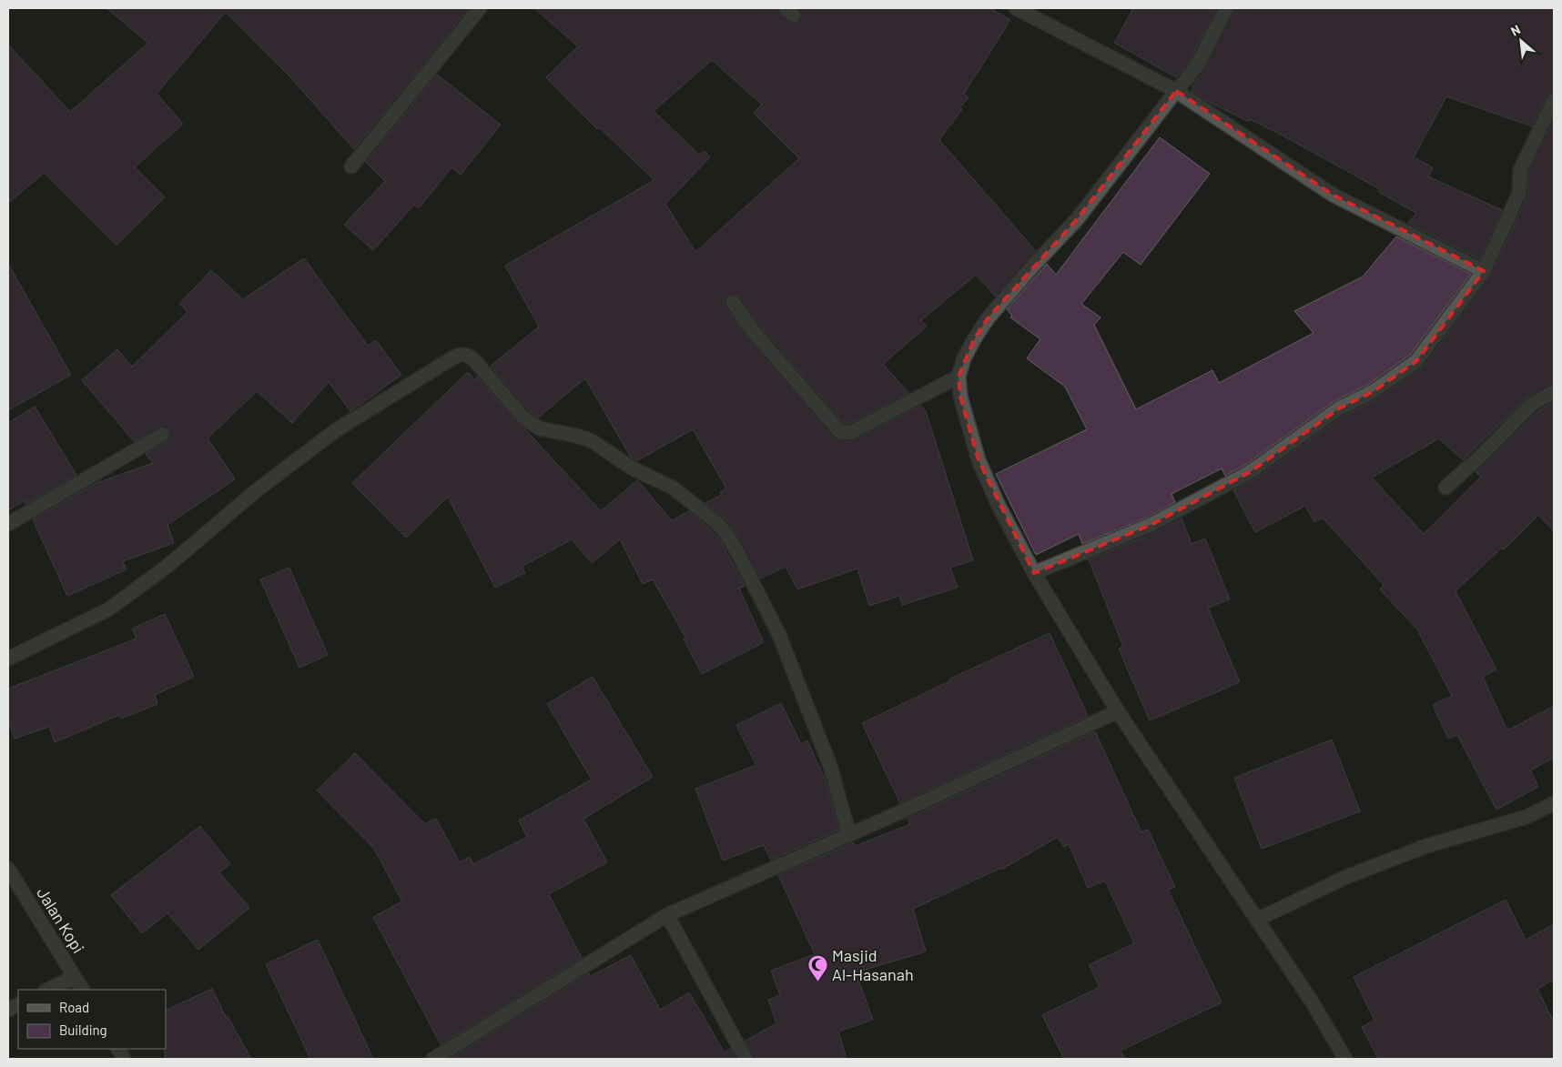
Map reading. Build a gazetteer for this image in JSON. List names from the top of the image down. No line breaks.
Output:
{"streets":{"street":["Jalan Kopi"]},"places":{"mosque":["Masjid Al-Hasanah"]},"legend":["Road","Building"],"north":"top left"}
